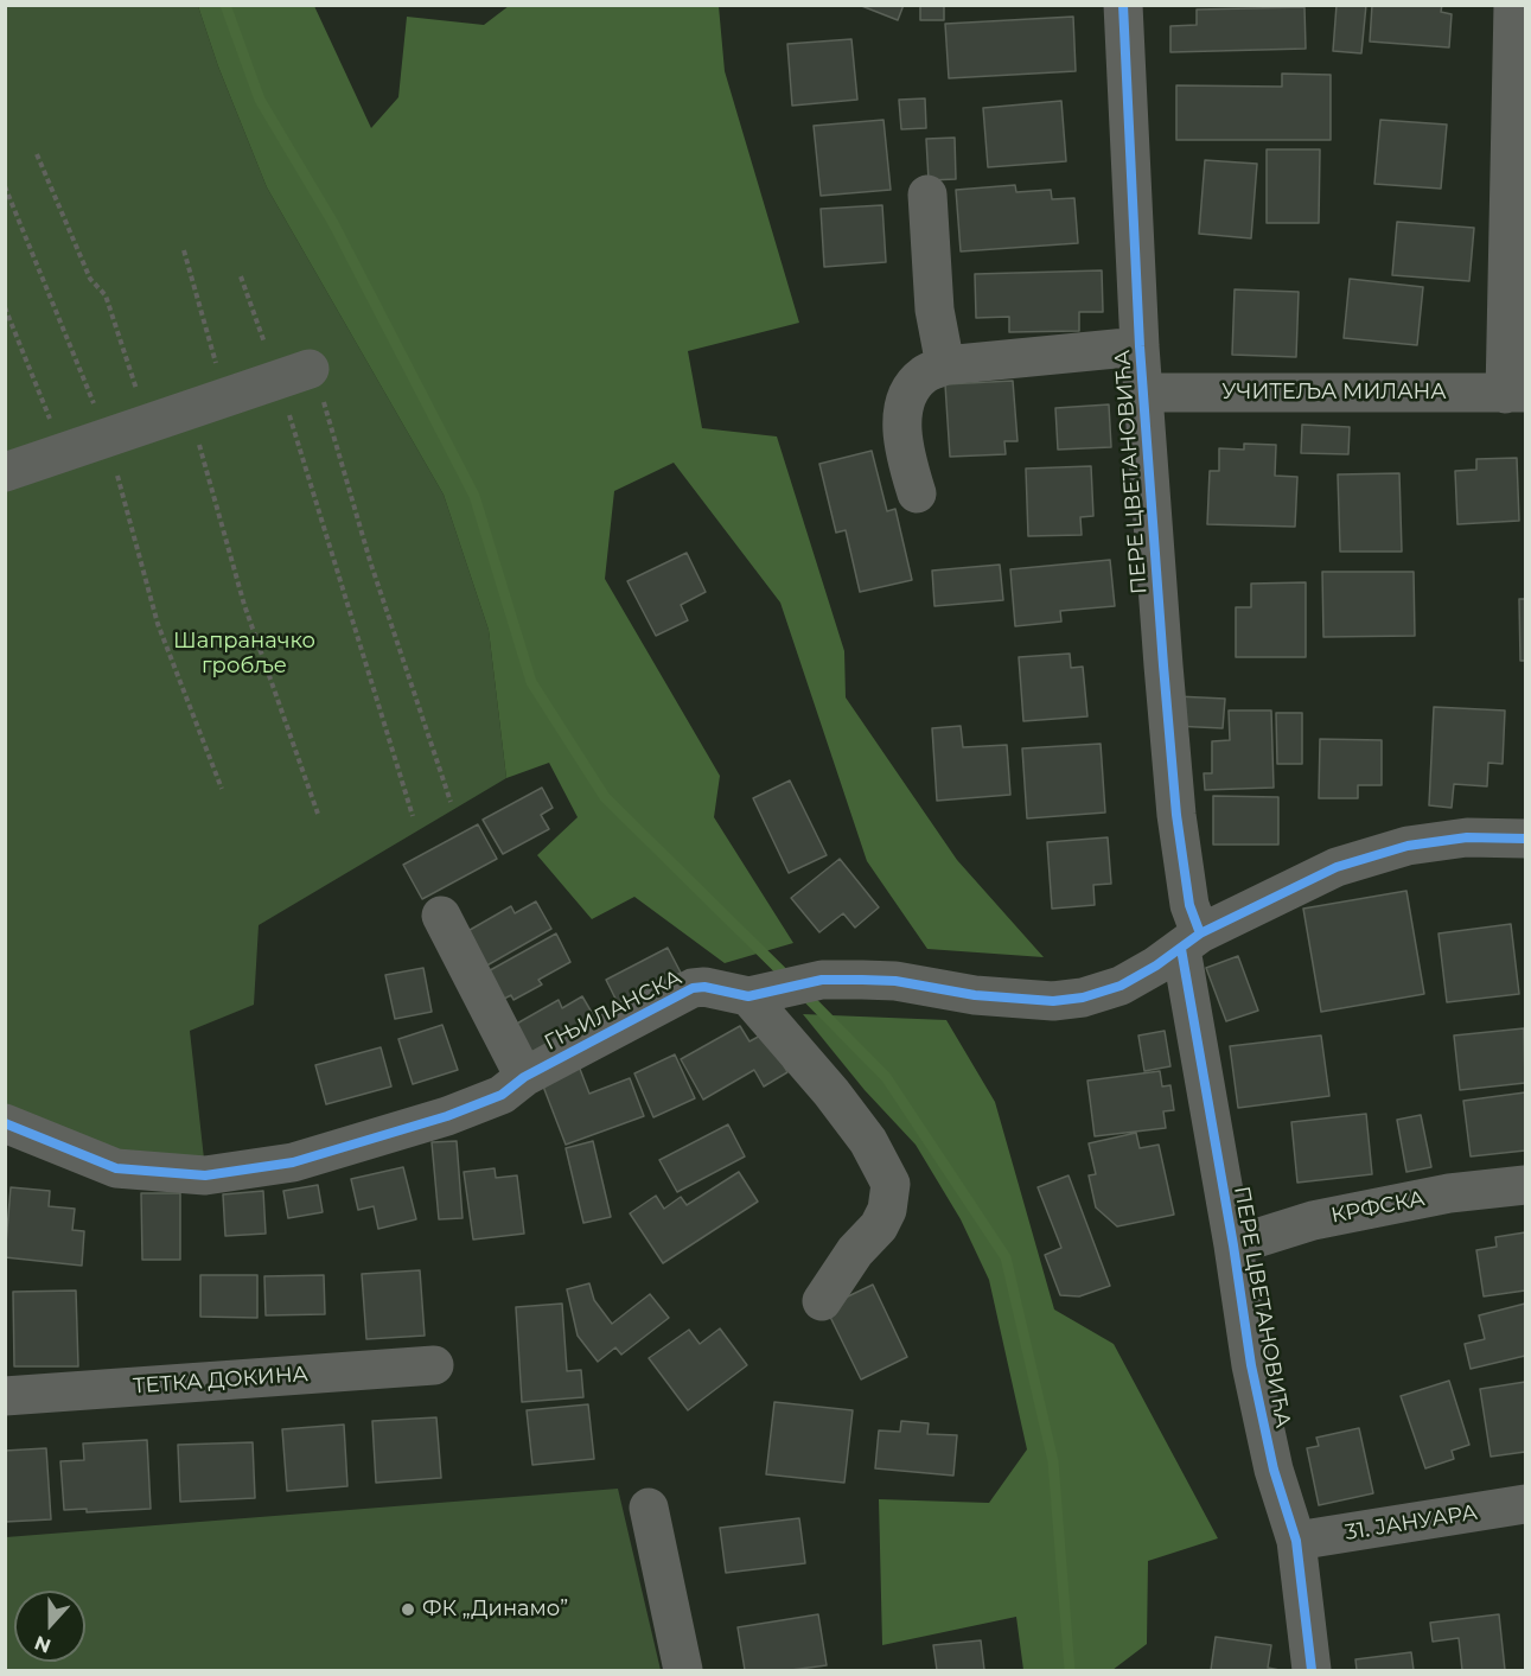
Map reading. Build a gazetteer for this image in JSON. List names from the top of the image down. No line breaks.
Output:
{"streets":{"street":["УЧИТЕЉА МИЛАНА","ПЕРЕ ЦВЕТАНОВИЋА","ГЊИЛАНСКА","КРФСКА","ТЕТКА ДОКИНА","31. ЈАНУАРА"]},"crossings":[["УЧИТЕЉА МИЛАНА","ПЕРЕ ЦВЕТАНОВИЋА"],["ПЕРЕ ЦВЕТАНОВИЋА","ГЊИЛАНСКА"],["ПЕРЕ ЦВЕТАНОВИЋА","КРФСКА"],["ПЕРЕ ЦВЕТАНОВИЋА","31. ЈАНУАРА"]],"parks":["Шапраначко гробље"],"places":["ФК „Динамо”"],"north":"bottom"}
